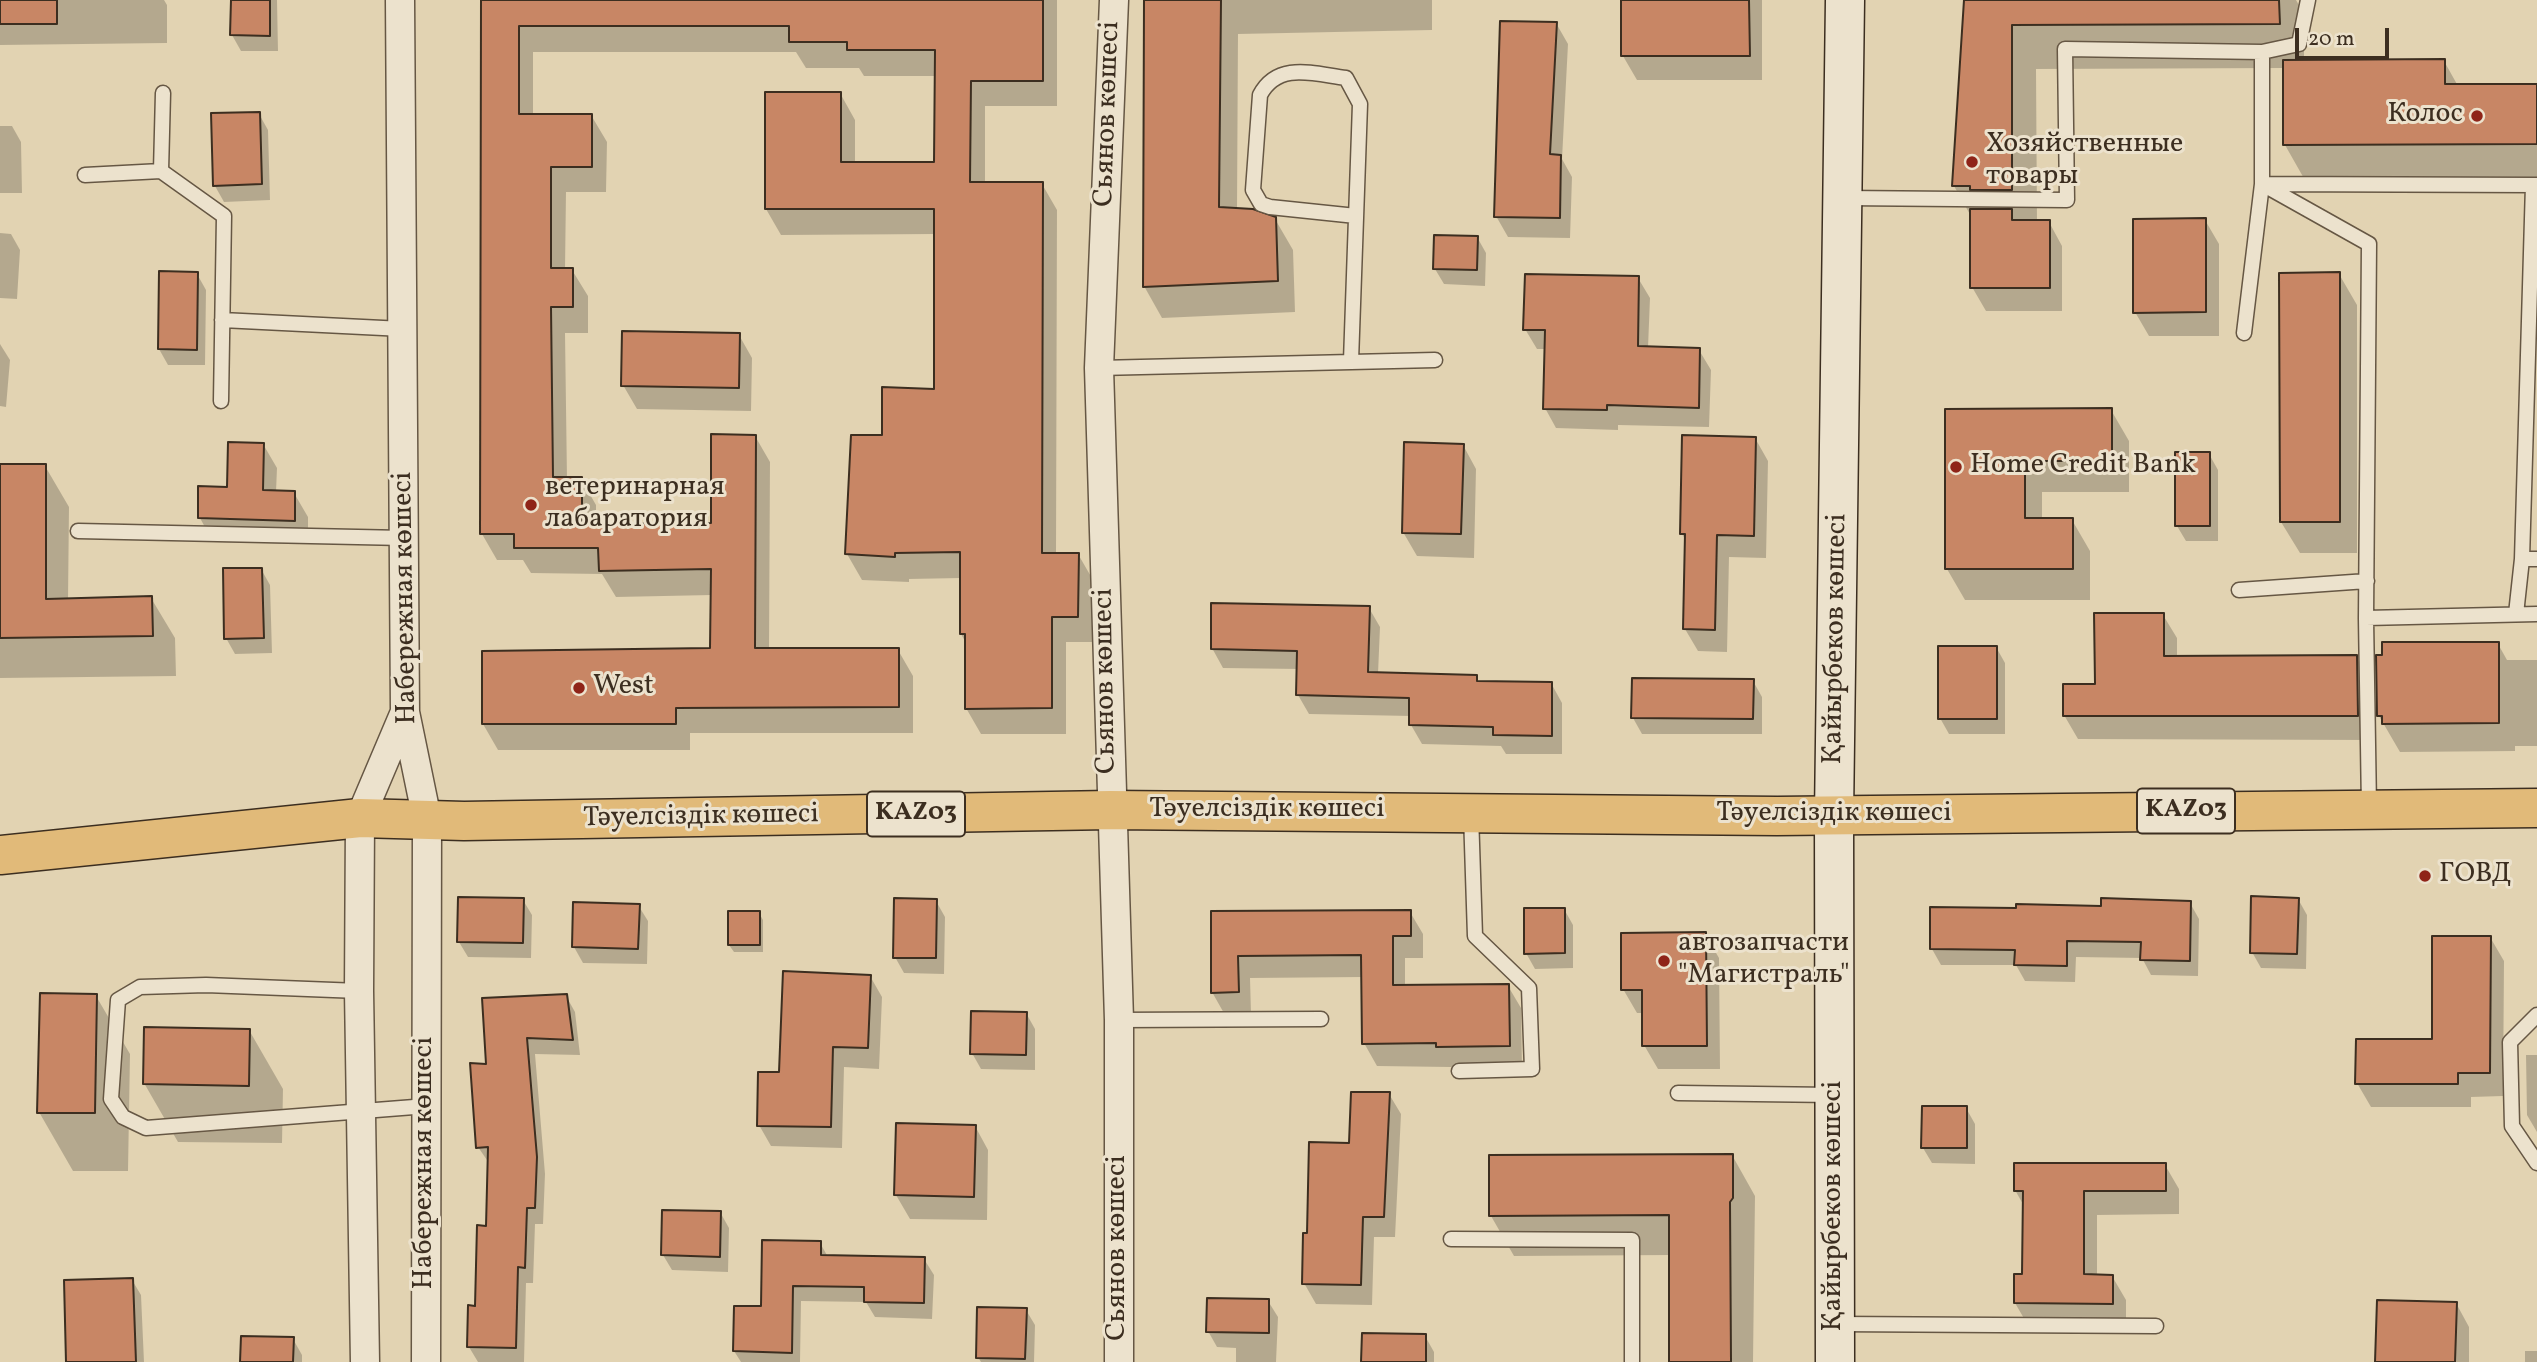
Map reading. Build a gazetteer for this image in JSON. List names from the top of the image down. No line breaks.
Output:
{"streets":{"main road":["Қайырбеков көшесі","Тәуелсіздік көшесі","KАZ03"],"street":["Сьянов көшесі","Набережная көшесі"]},"crossings":[["Сьянов көшесі","Тәуелсіздік көшесі"],["Набережная көшесі","Тәуелсіздік көшесі"],["Қайырбеков көшесі","Тәуелсіздік көшесі"]],"places":["Колос","Хозяйственные товары","Home Credit Bank","ветеринарная лабаратория","West","ГОВД","автозапчасти \"Магистраль\""],"scale_bar":"20 m"}
